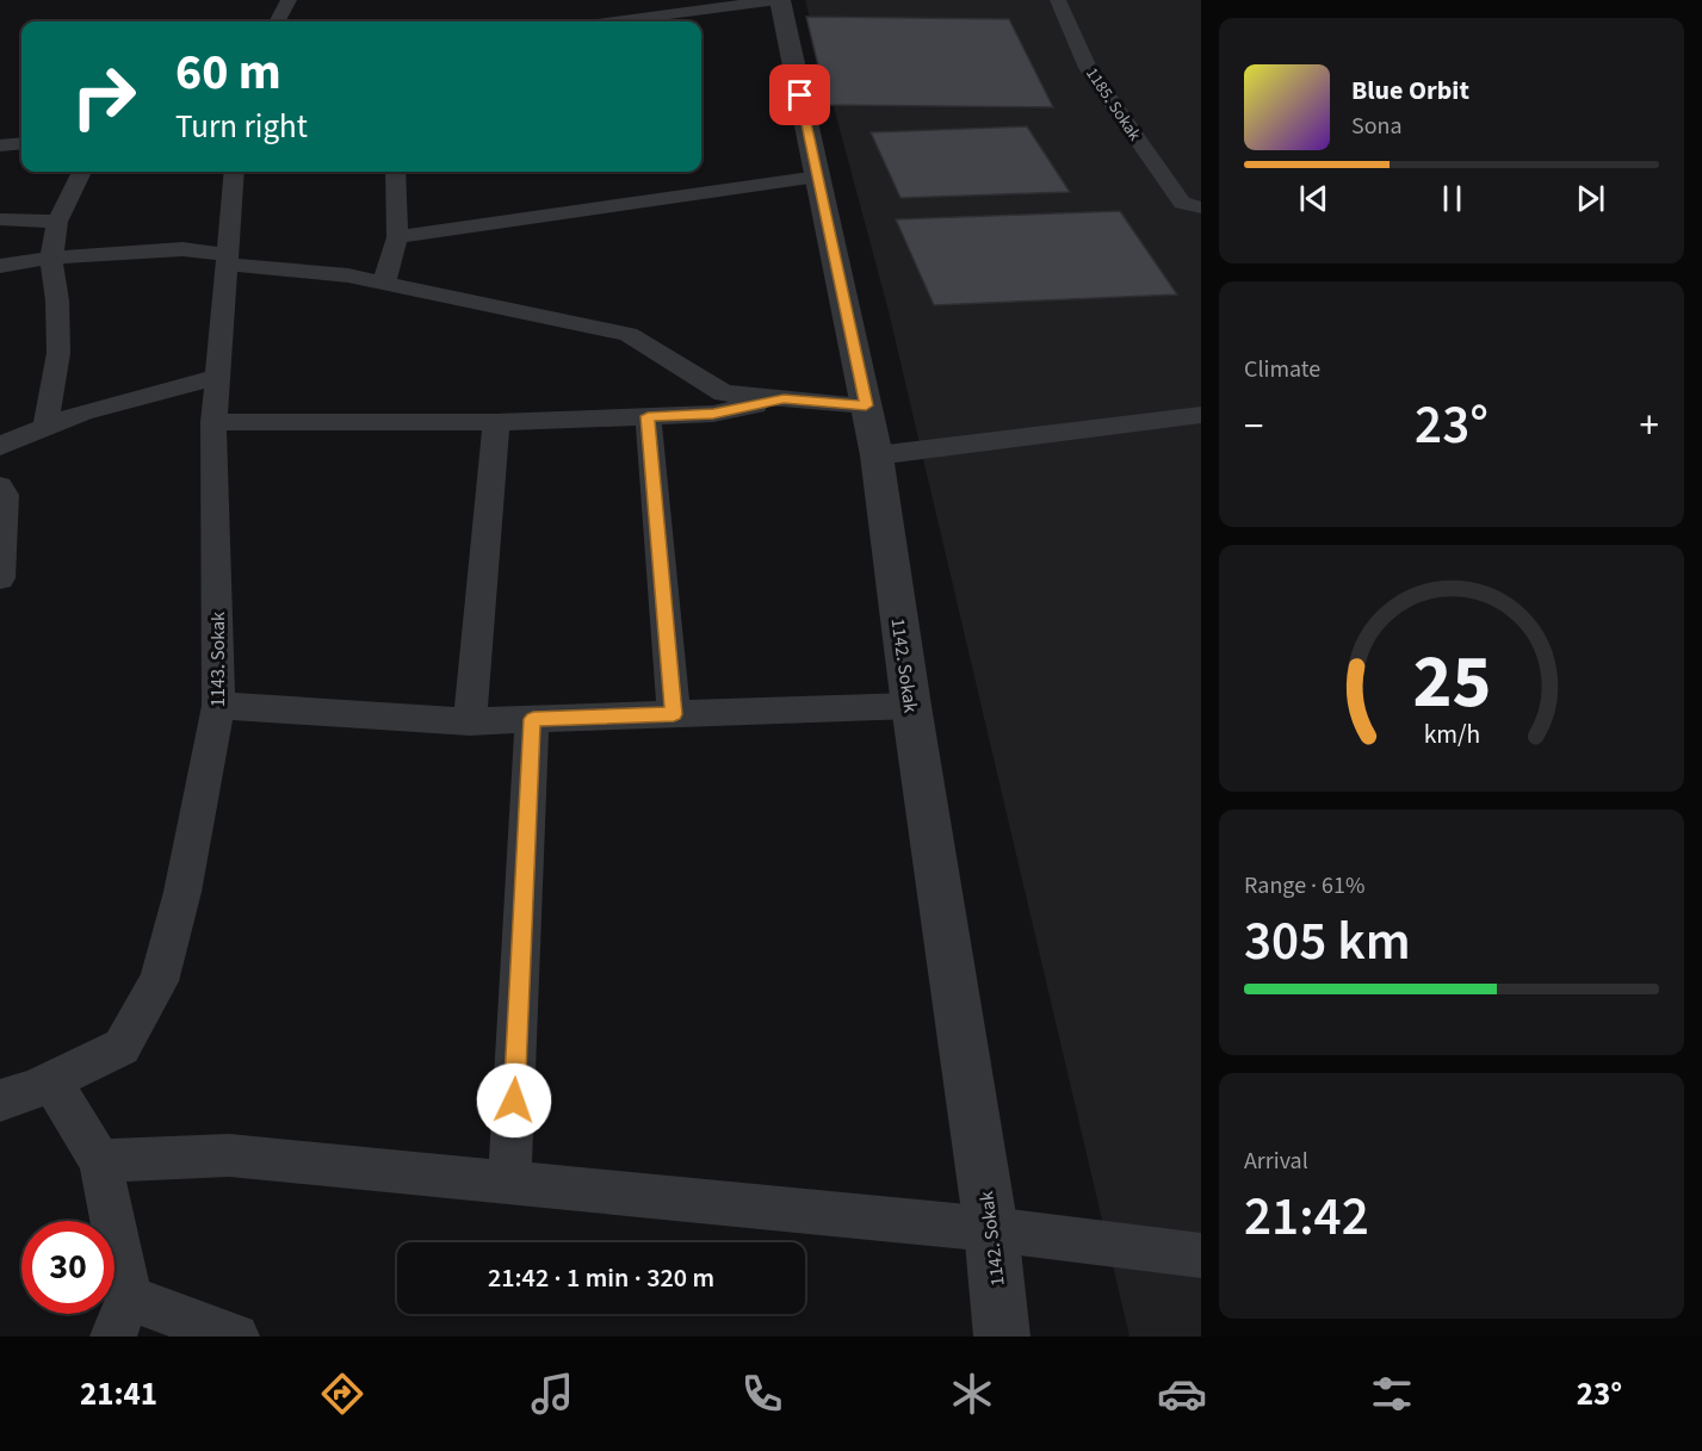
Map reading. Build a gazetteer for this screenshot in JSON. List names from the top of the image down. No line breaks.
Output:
{"streets":{"street":["1185. Sokak","1143. Sokak","1142. Sokak"]},"page":{"turn":["60 m","Turn right"],"song":["Blue Orbit","Sona"],"tile":["Climate",["Range · 61%","305 km"],["Arrival","21:42"]],"heat":["−","23°","+"],"limit":"30","trip":"21:42 · 1 min · 320 m","tabs":["21:41","23°"],"gauge":["25","km/h"]}}
